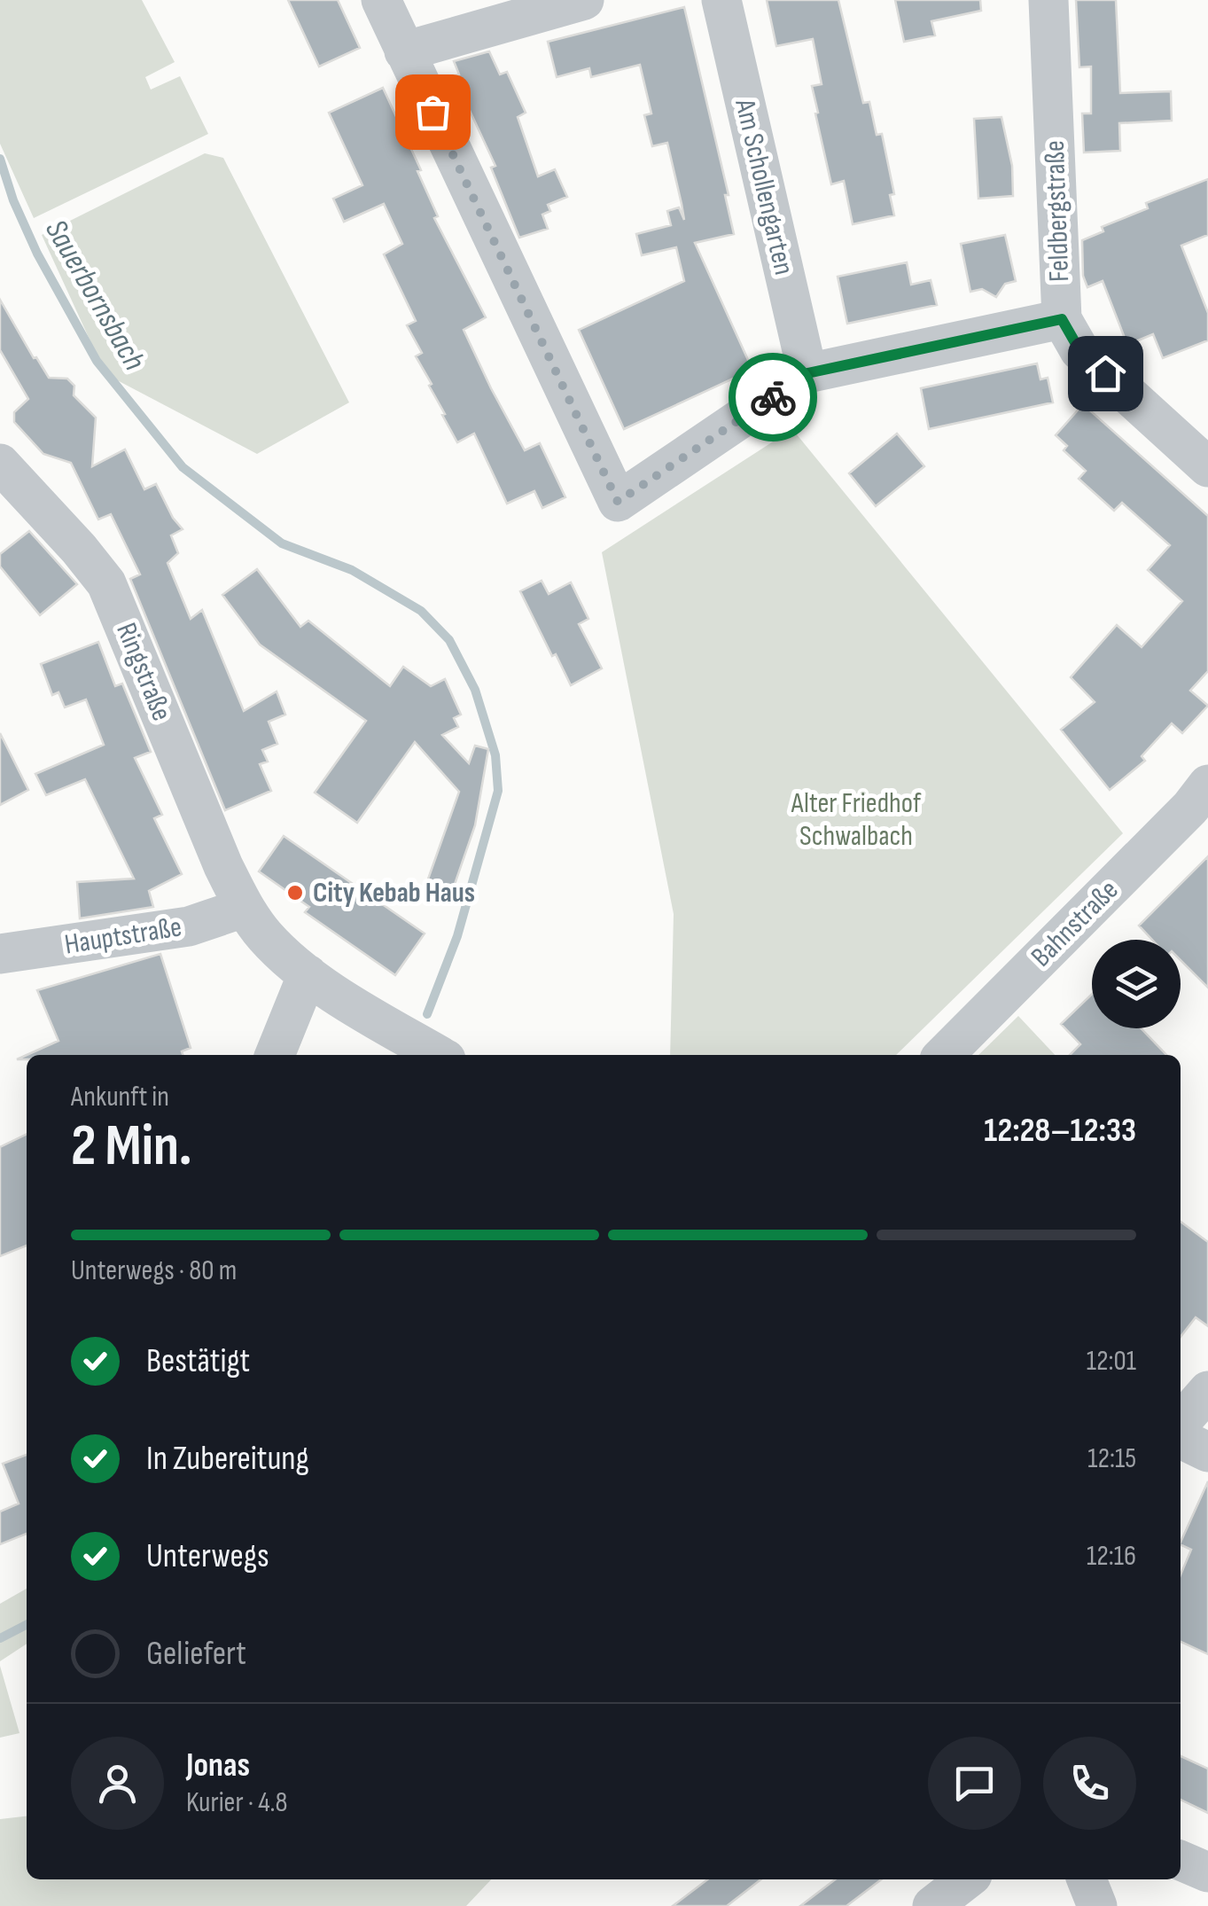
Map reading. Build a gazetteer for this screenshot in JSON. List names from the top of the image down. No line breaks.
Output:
{"streets":{"street":["Am Schollengarten","Feldbergstraße","Ringstraße","Bahnstraße","Hauptstraße"]},"crossings":[["Ringstraße","Hauptstraße"]],"water":["Sauerbornsbach"],"parks":["Alter Friedhof Schwalbach"],"places":["City Kebab Haus"],"page":{"heading":["2 Min.","Ankunft in","12:28–12:33"],"panel":["Jonas","Kurier · 4.8"],"bar":"Unterwegs · 80 m","list":[["Bestätigt","12:01"],["In Zubereitung","12:15"],["Unterwegs","12:16"],"Geliefert"]}}
